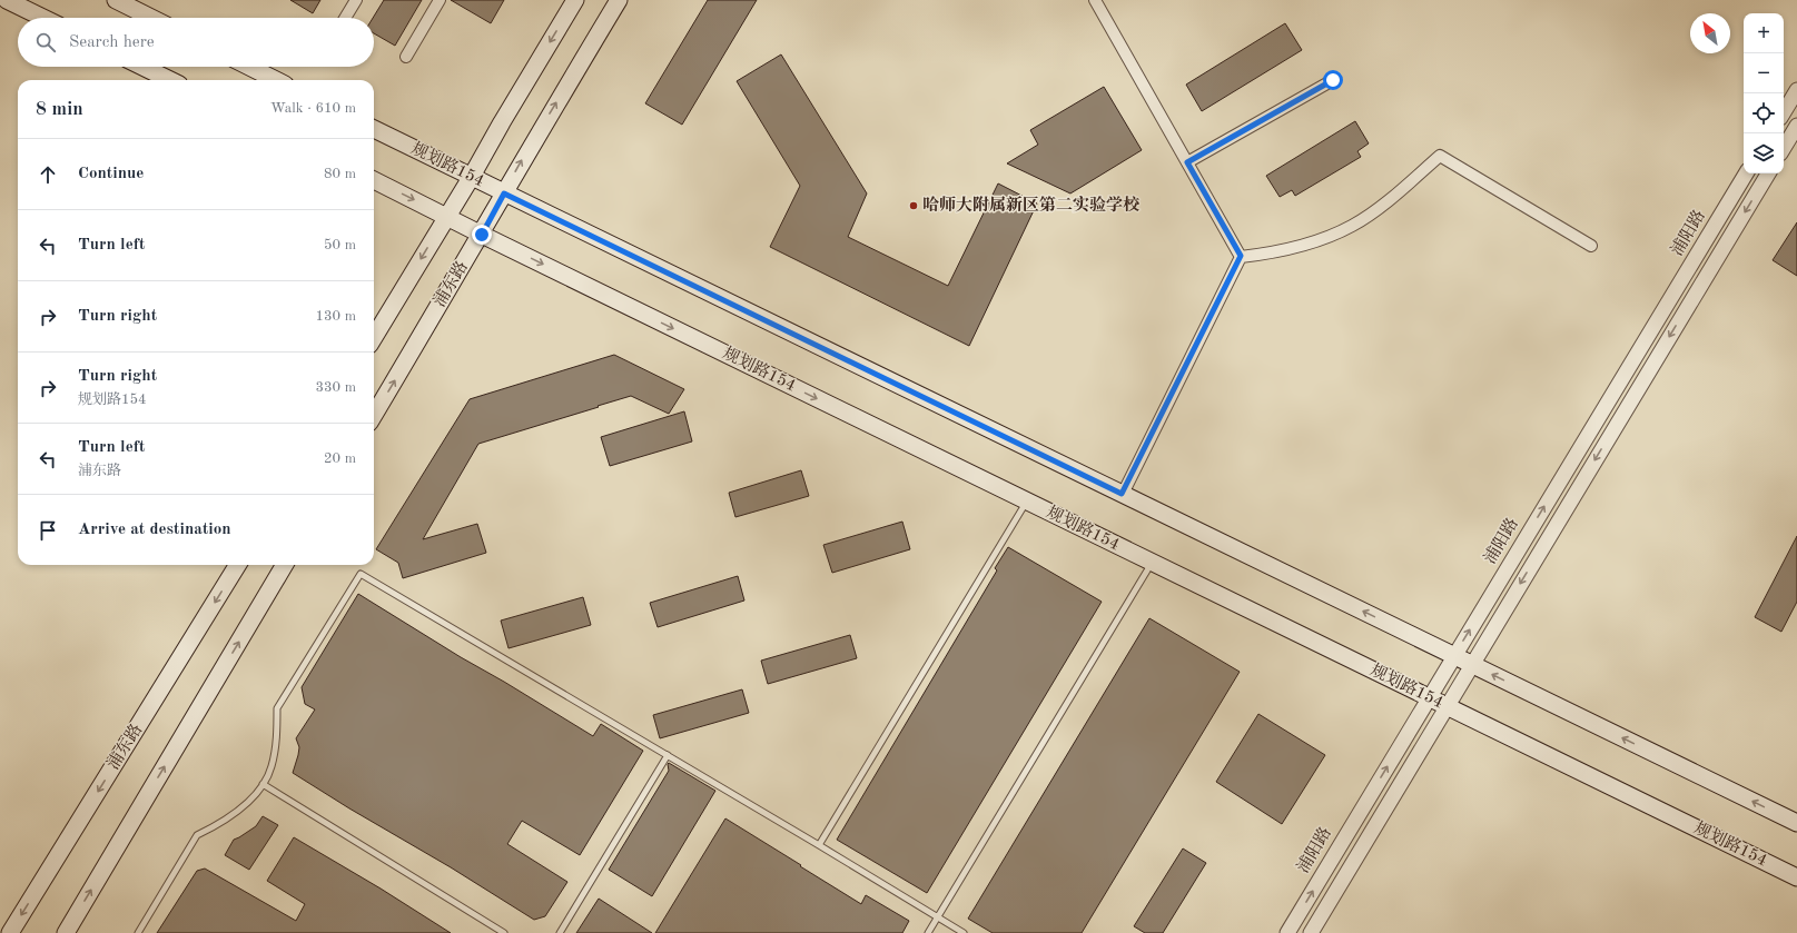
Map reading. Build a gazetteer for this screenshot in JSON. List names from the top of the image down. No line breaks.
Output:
{"streets":{"main road":["规划路154","浦东路"],"street":["浦阳路"]},"crossings":[["规划路154","浦阳路"],["规划路154","浦东路"]],"places":["哈师大附属新区第二实验学校"],"north":"top left","page":{"map_buttons":["+","−"],"search":"Search here","heading":["8 min","Walk · 610 m"],"list":[["Continue","80 m"],["Turn left","50 m"],["Turn right","130 m"],["Turn right","规划路154","330 m"],["Turn left","浦东路","20 m"],"Arrive at destination"]}}
